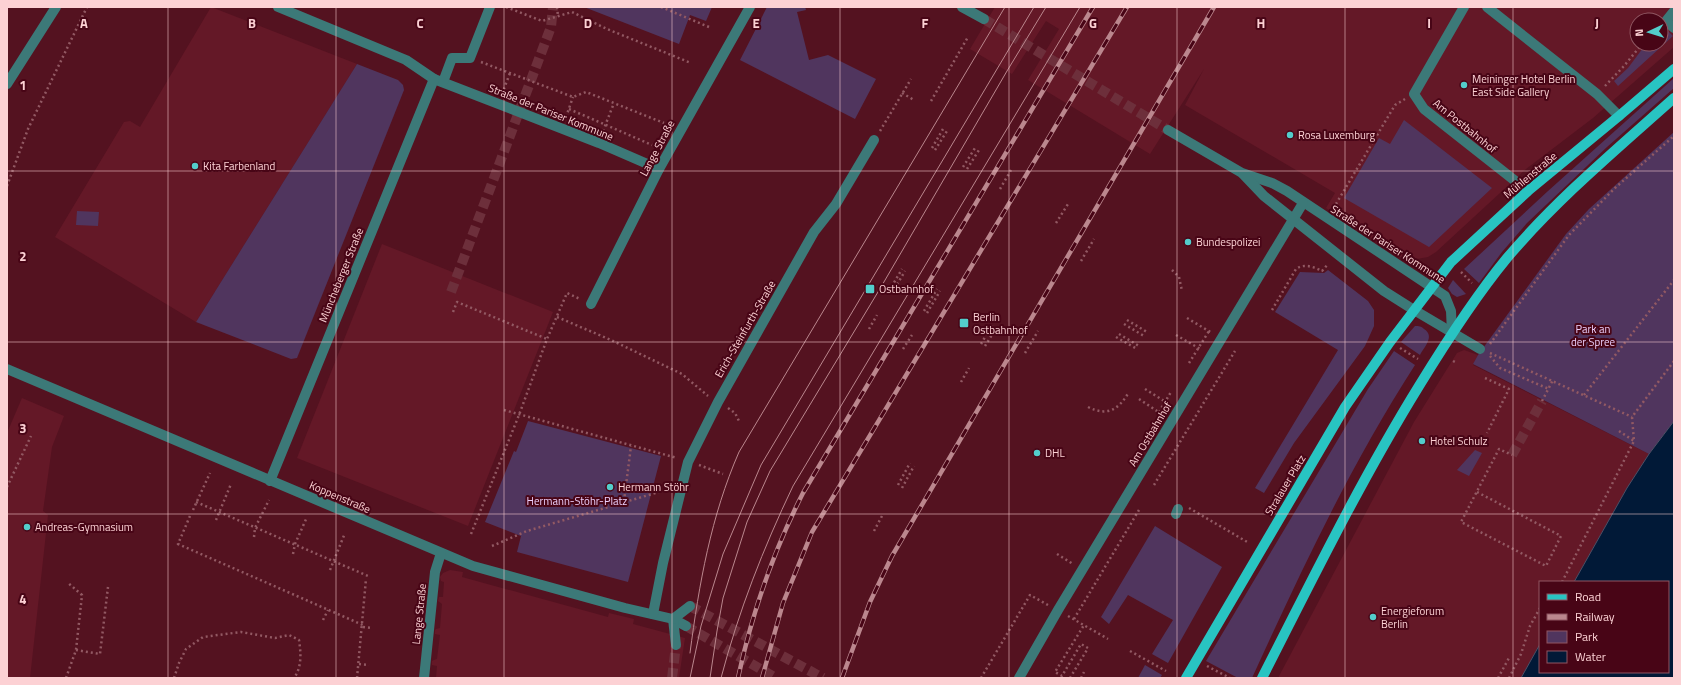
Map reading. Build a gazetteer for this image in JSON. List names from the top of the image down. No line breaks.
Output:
{"streets":{"main road":["Mühlenstraße","Stralauer Platz"],"street":["Straße der Pariser Kommune","Am Postbahnhof","Lange Straße","Müncheberger Straße","Erich-Steinfurth-Straße","Am Ostbahnhof","Koppenstraße"]},"crossings":[["Straße der Pariser Kommune","Am Postbahnhof"],["Straße der Pariser Kommune","Lange Straße"],["Straße der Pariser Kommune","Mühlenstraße"],["Straße der Pariser Kommune","Müncheberger Straße"],["Straße der Pariser Kommune","Am Ostbahnhof"],["Straße der Pariser Kommune","Stralauer Platz"],["Am Postbahnhof","Mühlenstraße"],["Lange Straße","Koppenstraße"],["Mühlenstraße","Stralauer Platz"],["Müncheberger Straße","Koppenstraße"],["Erich-Steinfurth-Straße","Koppenstraße"]],"parks":["Park an der Spree","Hermann-Stöhr-Platz"],"places":{"other":["Meininger Hotel Berlin East Side Gallery","Rosa Luxemburg","Kita Farbenland","Bundespolizei","Hotel Schulz","DHL","Hermann Stöhr","Andreas-Gymnasium","Energieforum Berlin"],"transit":["Ostbahnhof","Berlin Ostbahnhof"]},"legend":["Road","Railway","Park","Water"],"north":"left","grid":{"columns":["A","B","C","D","E","F","G","H","I","J"],"rows":["1","2","3","4"]}}
